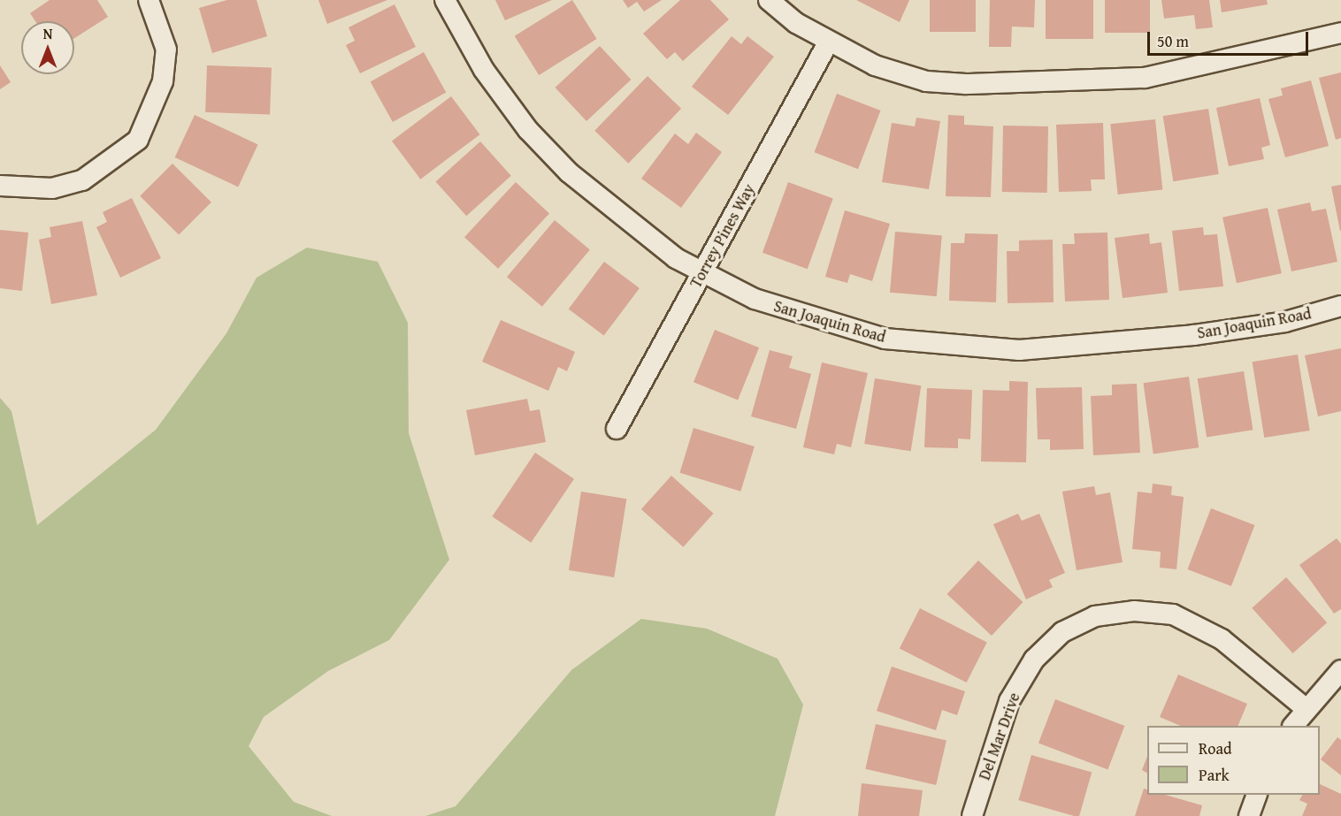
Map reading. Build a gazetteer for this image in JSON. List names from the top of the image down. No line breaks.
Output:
{"streets":{"street":["Torrey Pines Way","San Joaquin Road","Del Mar Drive"]},"crossings":[["Torrey Pines Way","San Joaquin Road"]],"legend":["Road","Park"],"scale_bar":"50 m","north":"top"}
